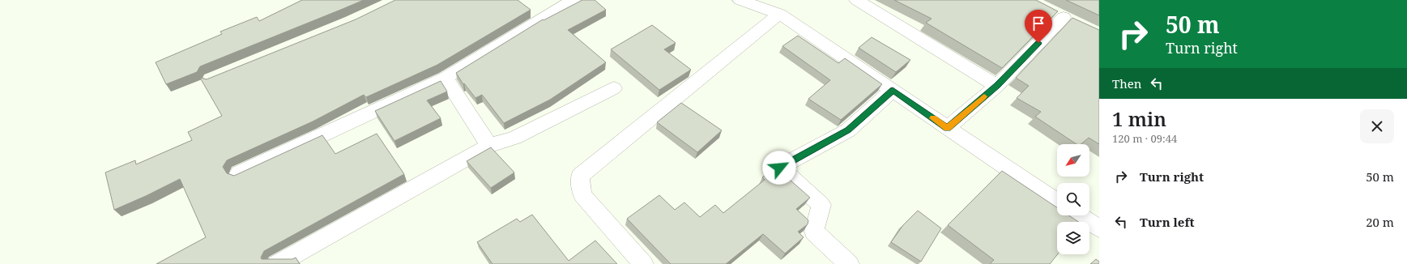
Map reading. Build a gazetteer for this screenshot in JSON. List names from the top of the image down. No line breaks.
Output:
{"north":"bottom left","page":{"turn":["50 m","Turn right"],"then":"Then","heading":["1 min","120 m · 09:44"],"list":[{"name":"Turn right","value":"50 m"},{"name":"Turn left","value":"20 m"}]}}
